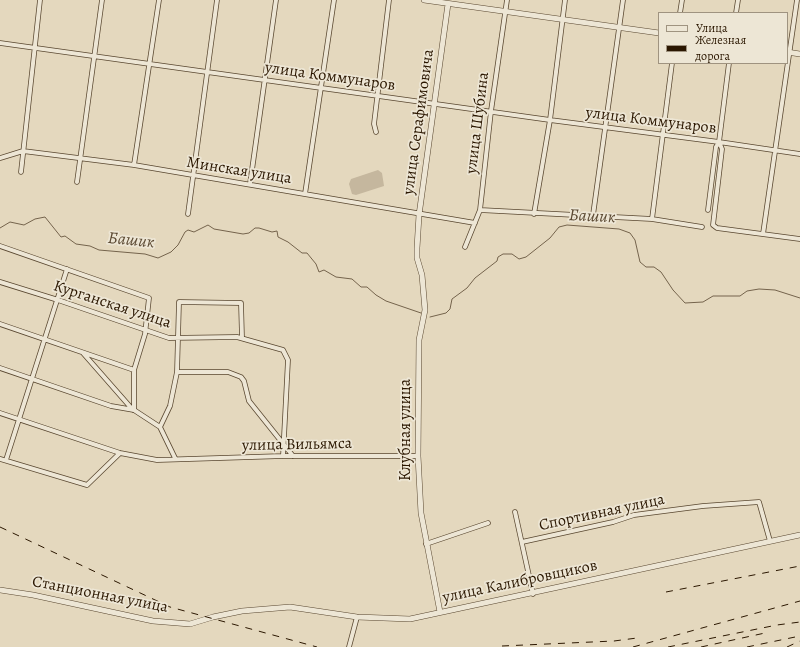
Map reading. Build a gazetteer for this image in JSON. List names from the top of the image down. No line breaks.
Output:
{"streets":{"street":["улица Коммунаров","улица Серафимовича","улица Шубина","Минская улица","Курганская улица","Клубная улица","улица Вильямса","Спортивная улица","улица Калибровщиков","Станционная улица"]},"crossings":[["улица Коммунаров","улица Серафимовича"],["улица Коммунаров","улица Шубина"],["улица Серафимовича","Минская улица"],["улица Серафимовича","Клубная улица"],["улица Шубина","Минская улица"],["Курганская улица","улица Вильямса"],["Клубная улица","улица Вильямса"],["Клубная улица","улица Калибровщиков"],["Спортивная улица","улица Калибровщиков"],["улица Калибровщиков","Станционная улица"]],"water":["Башик"],"legend":["Улица","Железная дорога"]}
